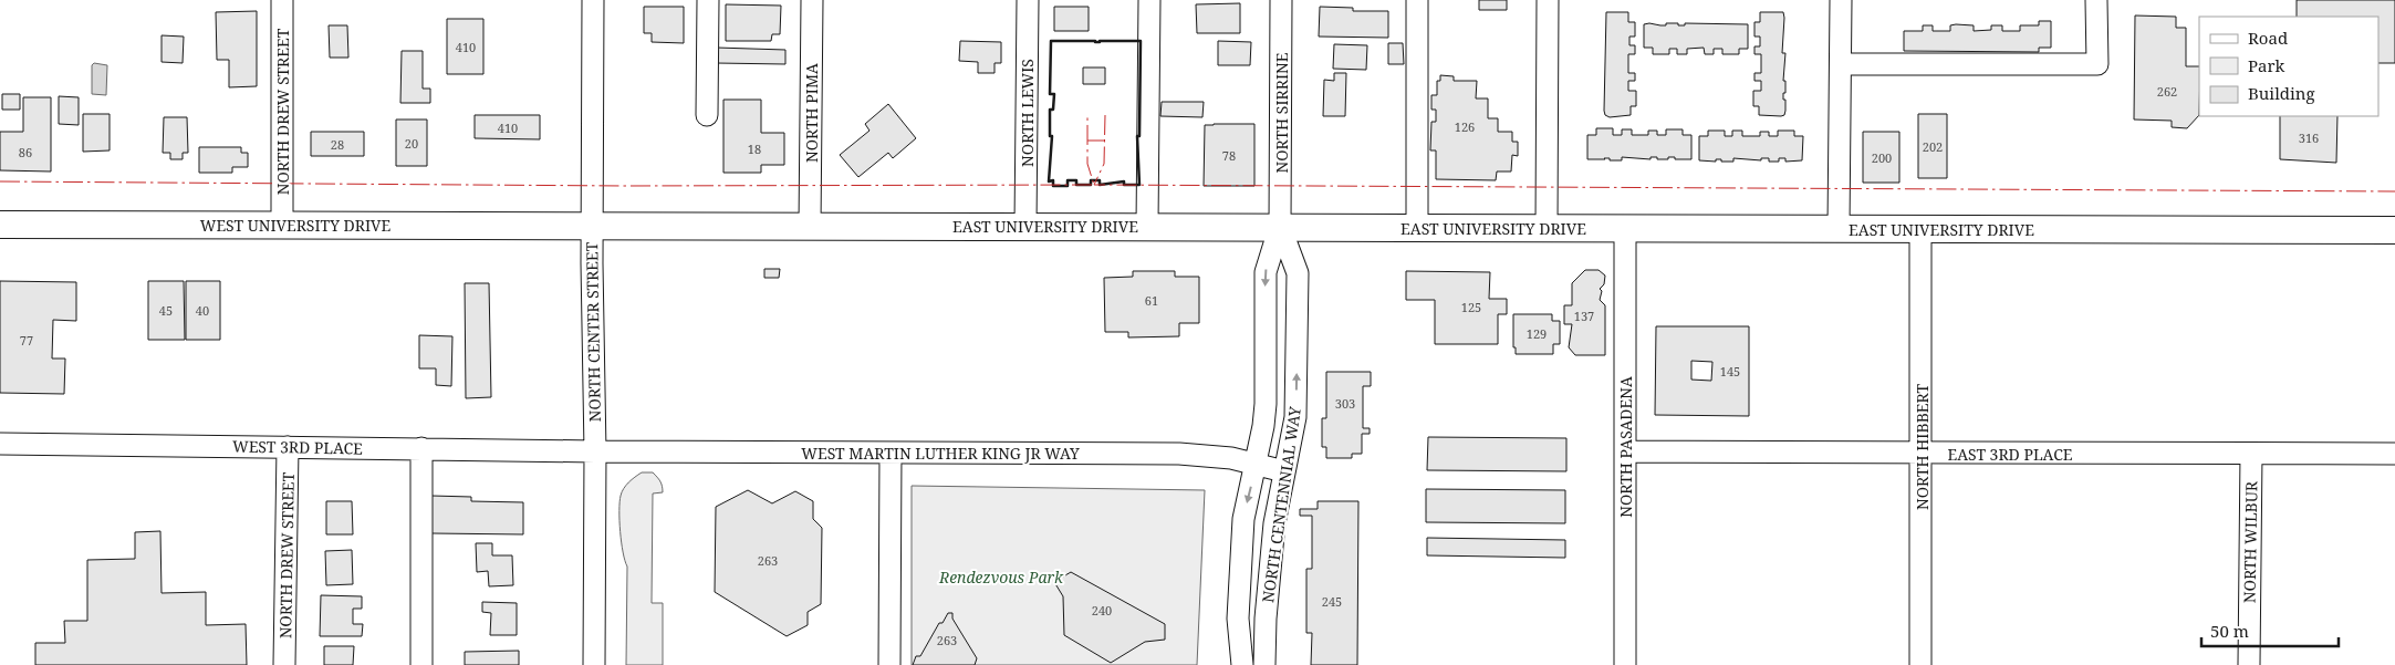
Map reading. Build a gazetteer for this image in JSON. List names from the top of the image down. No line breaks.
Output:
{"streets":{"main road":["WEST UNIVERSITY DRIVE","EAST UNIVERSITY DRIVE"],"street":["NORTH DREW STREET","NORTH PIMA","NORTH LEWIS","NORTH SIRRINE","NORTH CENTER STREET","WEST 3RD PLACE","NORTH PASADENA","NORTH HIBBERT","WEST MARTIN LUTHER KING JR WAY","EAST 3RD PLACE","NORTH CENTENNIAL WAY","NORTH WILBUR"]},"crossings":[["NORTH DREW STREET","WEST UNIVERSITY DRIVE"],["NORTH DREW STREET","WEST 3RD PLACE"],["NORTH PIMA","EAST UNIVERSITY DRIVE"],["NORTH LEWIS","EAST UNIVERSITY DRIVE"],["NORTH SIRRINE","EAST UNIVERSITY DRIVE"],["NORTH SIRRINE","NORTH CENTENNIAL WAY"],["WEST UNIVERSITY DRIVE","EAST UNIVERSITY DRIVE"],["WEST UNIVERSITY DRIVE","NORTH CENTER STREET"],["EAST UNIVERSITY DRIVE","NORTH CENTER STREET"],["EAST UNIVERSITY DRIVE","NORTH PASADENA"],["EAST UNIVERSITY DRIVE","NORTH HIBBERT"],["EAST UNIVERSITY DRIVE","NORTH CENTENNIAL WAY"],["NORTH CENTER STREET","WEST 3RD PLACE"],["NORTH CENTER STREET","WEST MARTIN LUTHER KING JR WAY"],["WEST 3RD PLACE","WEST MARTIN LUTHER KING JR WAY"],["NORTH PASADENA","EAST 3RD PLACE"],["NORTH HIBBERT","EAST 3RD PLACE"],["WEST MARTIN LUTHER KING JR WAY","NORTH CENTENNIAL WAY"],["EAST 3RD PLACE","NORTH WILBUR"]],"parks":["Rendezvous Park"],"house_numbers":["410","262","126","410","316","20","28","202","18","86","78","200","61","125","45","40","137","129","77","145","303","263","245","240","263"],"legend":["Road","Park","Building"],"scale_bar":"50 m"}
